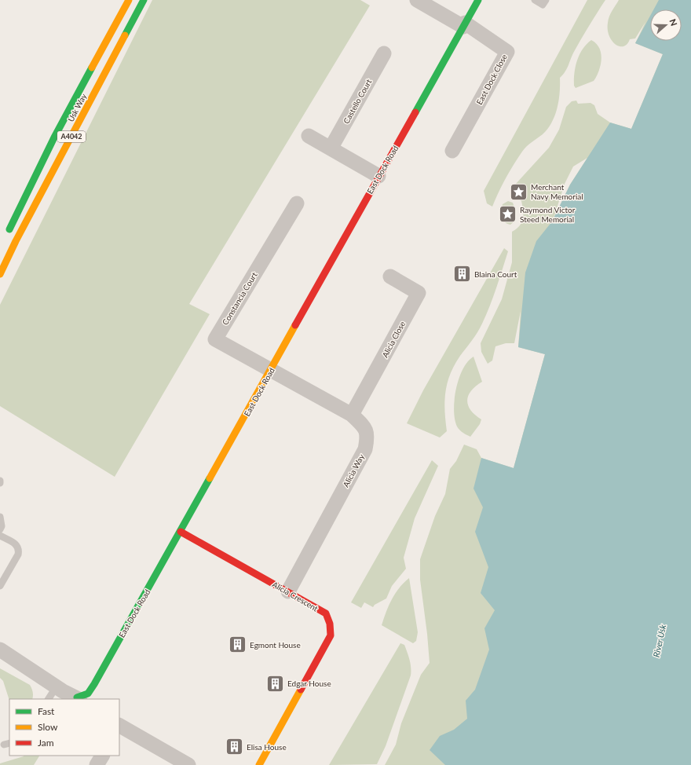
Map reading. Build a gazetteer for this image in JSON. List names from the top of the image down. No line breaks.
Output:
{"streets":{"street":["East Dock Close","Castello Court","Usk Way","A4042","East Dock Road","Constancia Court","Alicia Close","Alicia Way","Alicia Crescent"]},"crossings":[["East Dock Close","East Dock Road"],["East Dock Road","Constancia Court"],["East Dock Road","Alicia Way"],["East Dock Road","Alicia Crescent"],["Constancia Court","Alicia Way"],["Alicia Close","Alicia Way"],["Alicia Way","Alicia Crescent"]],"water":["River Usk"],"places":{"place":["Merchant Navy Memorial","Raymond Victor Steed Memorial"],"building":["Blaina Court","Egmont House","Edgar House","Elisa House"]},"legend":["Fast","Slow","Jam"],"north":"right"}
